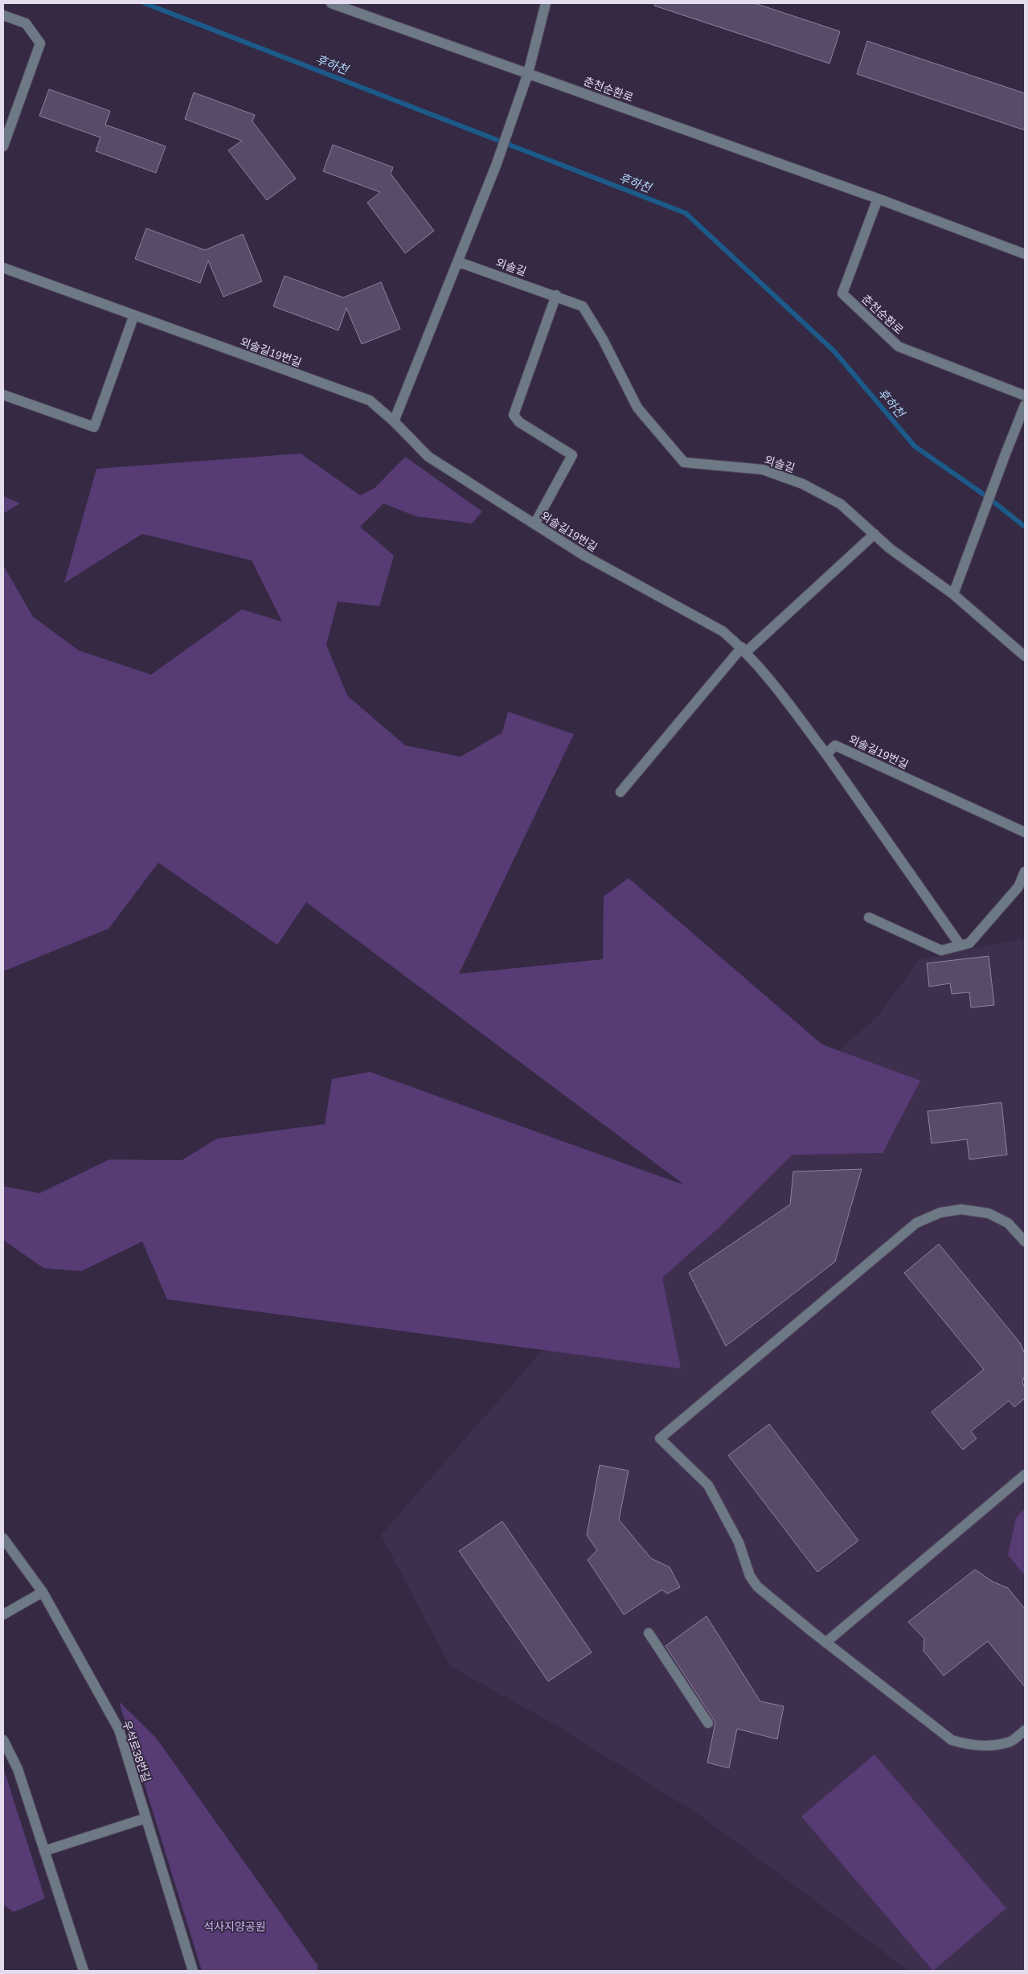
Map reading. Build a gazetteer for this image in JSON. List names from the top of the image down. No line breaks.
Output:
{"streets":{"street":["춘천순환로","외솔길","외솔길19번길","우석로38번길"]},"water":["후하천"],"parks":["석사지양공원"]}
